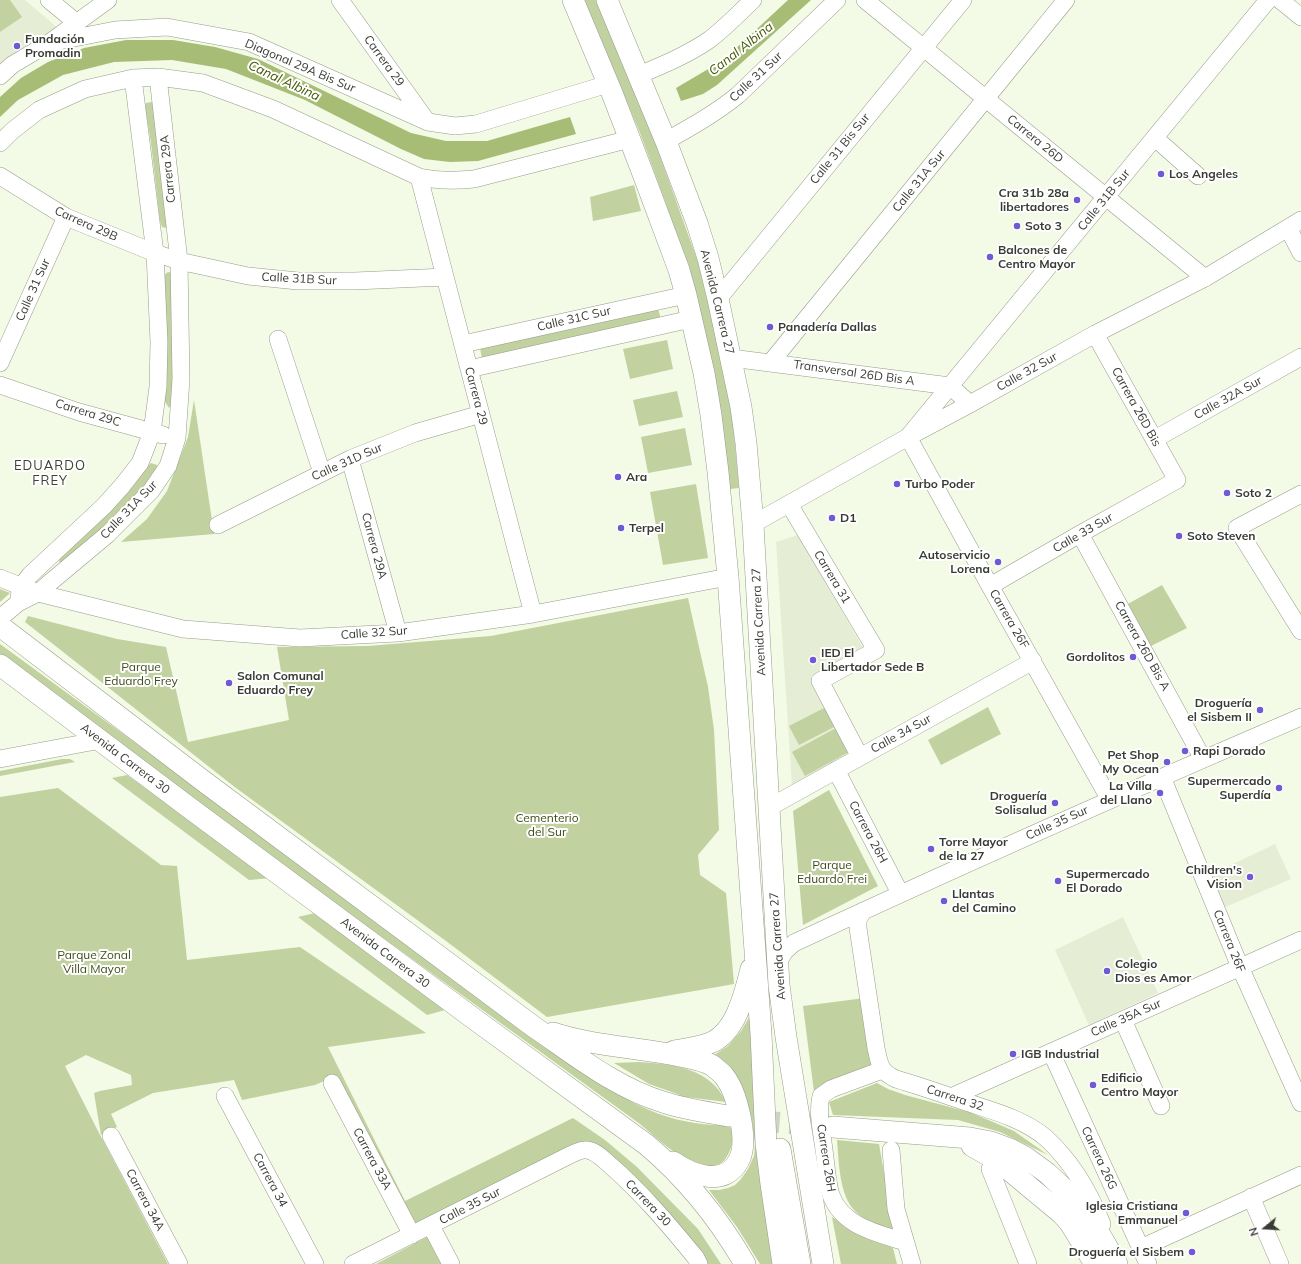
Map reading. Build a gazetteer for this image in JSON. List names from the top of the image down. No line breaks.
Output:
{"streets":{"main road":["Avenida Carrera 27","Avenida Carrera 30"],"street":["Carrera 29","Diagonal 29A Bis Sur","Calle 31 Sur","Carrera 26D","Calle 31 Bis Sur","Carrera 29A","Calle 31A Sur","Calle 31B Sur","Carrera 29B","Calle 31C Sur","Calle 32 Sur","Transversal 26D Bis A","Calle 32A Sur","Carrera 26D Bis","Carrera 29C","Calle 31D Sur","Calle 33 Sur","Carrera 31","Carrera 26F","Carrera 26D Bis A","Calle 34 Sur","Calle 35 Sur","Carrera 26H","Calle 35A Sur","Carrera 32","Carrera 26G","Carrera 33A","Carrera 34","Carrera 34A","Carrera 30"]},"crossings":[["Carrera 29","Diagonal 29A Bis Sur"],["Carrera 29","Calle 31B Sur"],["Carrera 29","Calle 31C Sur"],["Carrera 29","Calle 32 Sur"],["Carrera 29","Calle 31D Sur"],["Calle 31 Sur","Carrera 29B"],["Calle 31 Sur","Avenida Carrera 27"],["Carrera 26D","Calle 31 Bis Sur"],["Carrera 26D","Calle 31A Sur"],["Carrera 26D","Calle 31B Sur"],["Carrera 26D","Calle 32 Sur"],["Calle 31 Bis Sur","Avenida Carrera 27"],["Carrera 29A","Calle 31A Sur"],["Carrera 29A","Calle 31B Sur"],["Carrera 29A","Carrera 29B"],["Carrera 29A","Calle 32 Sur"],["Carrera 29A","Calle 31D Sur"],["Calle 31A Sur","Calle 31B Sur"],["Calle 31A Sur","Carrera 29B"],["Calle 31A Sur","Calle 32 Sur"],["Calle 31A Sur","Transversal 26D Bis A"],["Calle 31A Sur","Carrera 29C"],["Calle 31B Sur","Carrera 29B"],["Calle 31B Sur","Calle 32 Sur"],["Calle 31B Sur","Transversal 26D Bis A"],["Calle 31B Sur","Carrera 26F"],["Avenida Carrera 27","Calle 31C Sur"],["Avenida Carrera 27","Calle 32 Sur"],["Avenida Carrera 27","Transversal 26D Bis A"],["Avenida Carrera 27","Calle 34 Sur"],["Avenida Carrera 27","Calle 35 Sur"],["Calle 32 Sur","Carrera 26D Bis"],["Calle 32 Sur","Carrera 31"],["Calle 32 Sur","Carrera 26F"],["Calle 32A Sur","Carrera 26D Bis"],["Carrera 26D Bis","Calle 33 Sur"],["Calle 33 Sur","Carrera 26F"],["Calle 33 Sur","Carrera 26D Bis A"],["Carrera 31","Calle 34 Sur"],["Carrera 26F","Calle 34 Sur"],["Carrera 26F","Calle 35 Sur"],["Carrera 26F","Calle 35A Sur"],["Carrera 26D Bis A","Calle 35 Sur"],["Calle 34 Sur","Carrera 26H"],["Calle 35 Sur","Carrera 26H"],["Calle 35 Sur","Carrera 33A"],["Calle 35 Sur","Carrera 30"],["Carrera 26H","Carrera 32"],["Calle 35A Sur","Carrera 32"],["Calle 35A Sur","Carrera 26G"]],"districts":["EDUARDO FREY"],"water":["Canal Albina"],"parks":["Parque Eduardo Frey","Cementerio del Sur","Parque Eduardo Frei","Parque Zonal Villa Mayor"],"places":["Fundación Promadin","Los Angeles","Cra 31b 28a libertadores","Soto 3","Balcones de Centro Mayor","Panadería Dallas","Ara","Turbo Poder","Soto 2","D1","Terpel","Soto Steven","Autoservicio Lorena","Gordolitos","IED El Libertador Sede B","Salon Comunal Eduardo Frey","Droguería el Sisbem II","Rapi Dorado","Pet Shop My Ocean","Supermercado Superdía","La Villa del Llano","Droguería Solisalud","Torre Mayor de la 27","Children's Vision","Supermercado El Dorado","Llantas del Camino","Colegio Dios es Amor","IGB Industrial","Edificio Centro Mayor","Iglesia Cristiana Emmanuel","Droguería el Sisbem"],"north":"left"}
